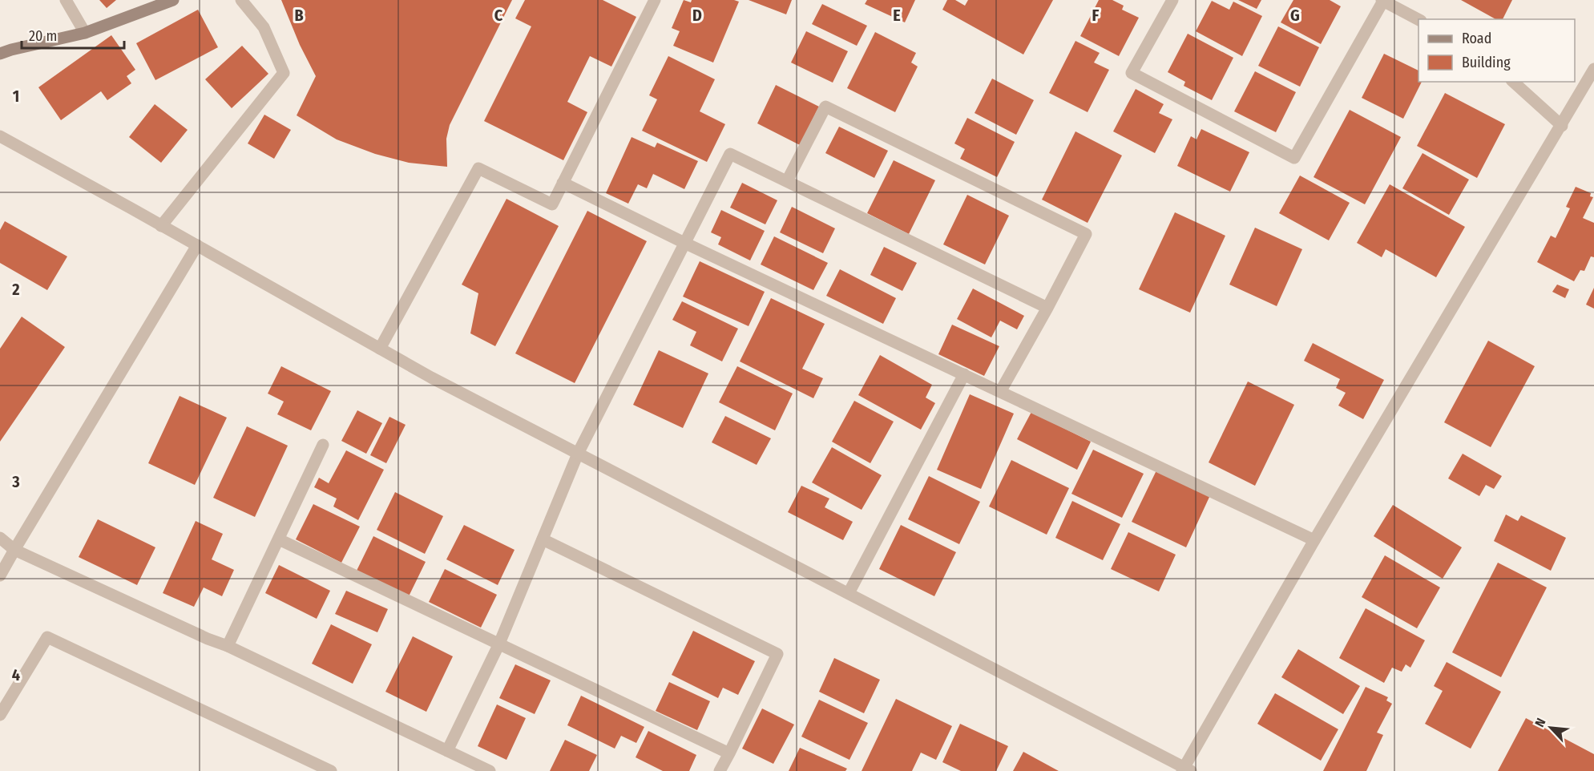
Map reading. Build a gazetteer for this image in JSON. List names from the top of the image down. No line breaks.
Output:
{"legend":["Road","Building"],"scale_bar":"20 m","north":"top left","grid":{"columns":["B","C","D","E","F","G"],"rows":["1","2","3","4"]}}
